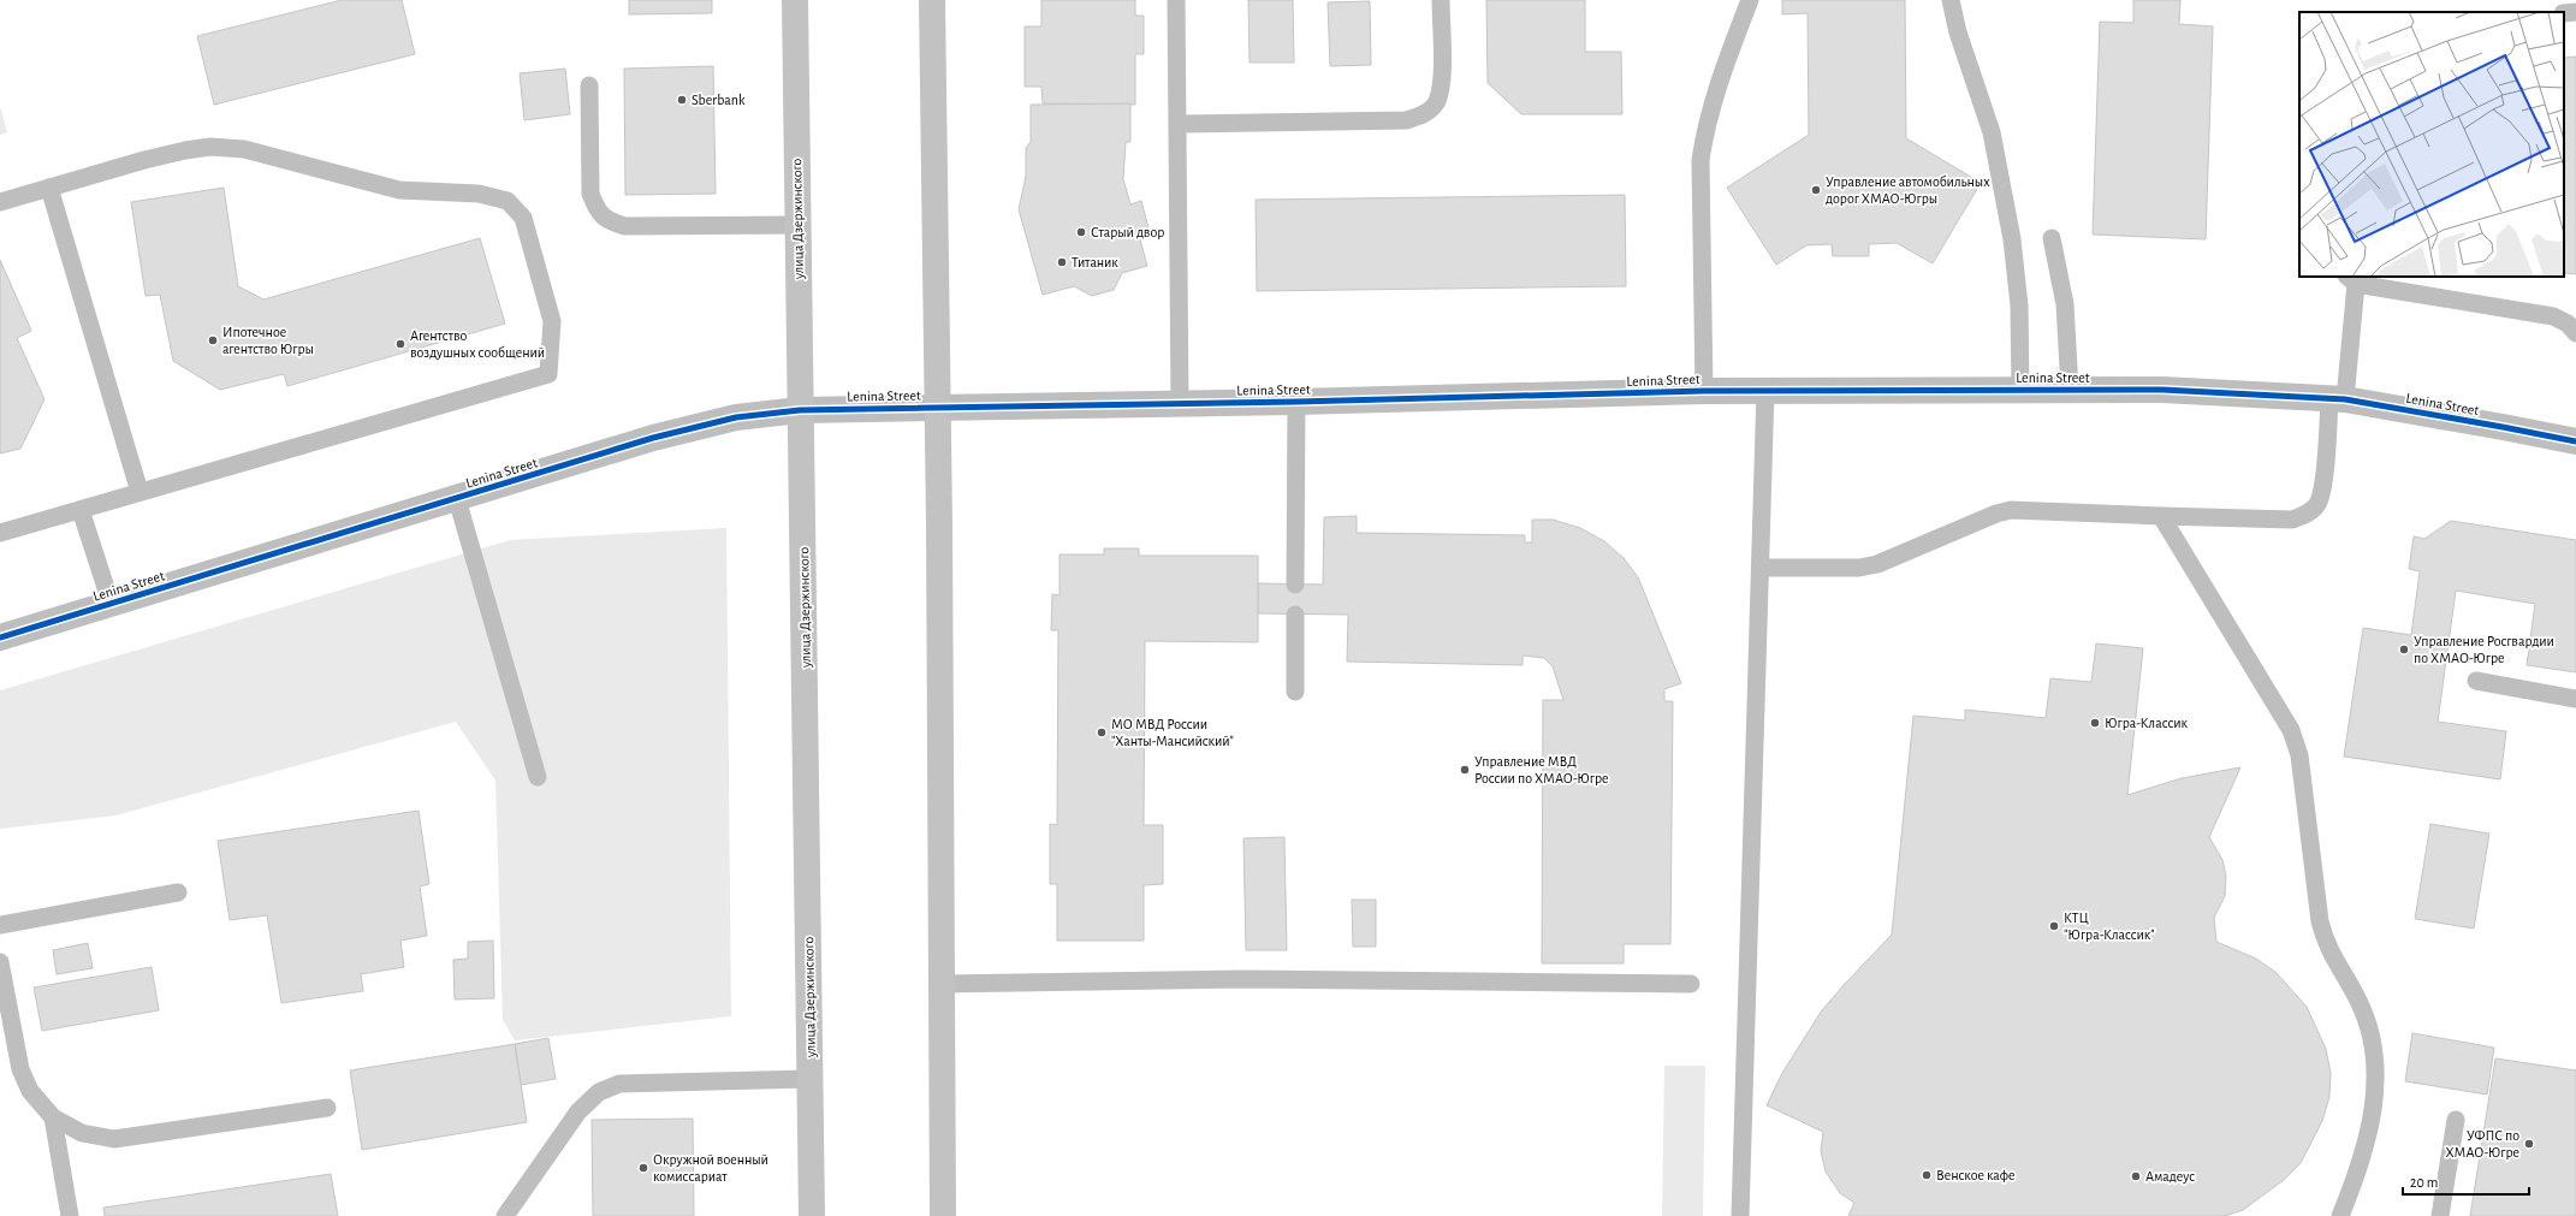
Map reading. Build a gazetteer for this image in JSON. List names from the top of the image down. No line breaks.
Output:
{"streets":{"main road":["улица Дзержинского"],"street":["Lenina Street"]},"crossings":[["улица Дзержинского","Lenina Street"]],"places":["Sberbank","Управление автомобильных дорог ХМАО-Югры","Старый двор","Титаник","Ипотечное агентство Югры","Агентство воздушных сообщений","Управление Росгвардии по ХМАО-Югре","Югра-Классик","МО МВД России \"Ханты-Мансийский\"","Управление МВД России по ХМАО-Югре","КТЦ \"Югра-Классик\"","УФПС по ХМАО-Югре","Окружной военный комиссариат","Венское кафе","Амадеус"],"scale_bar":"20 m"}
